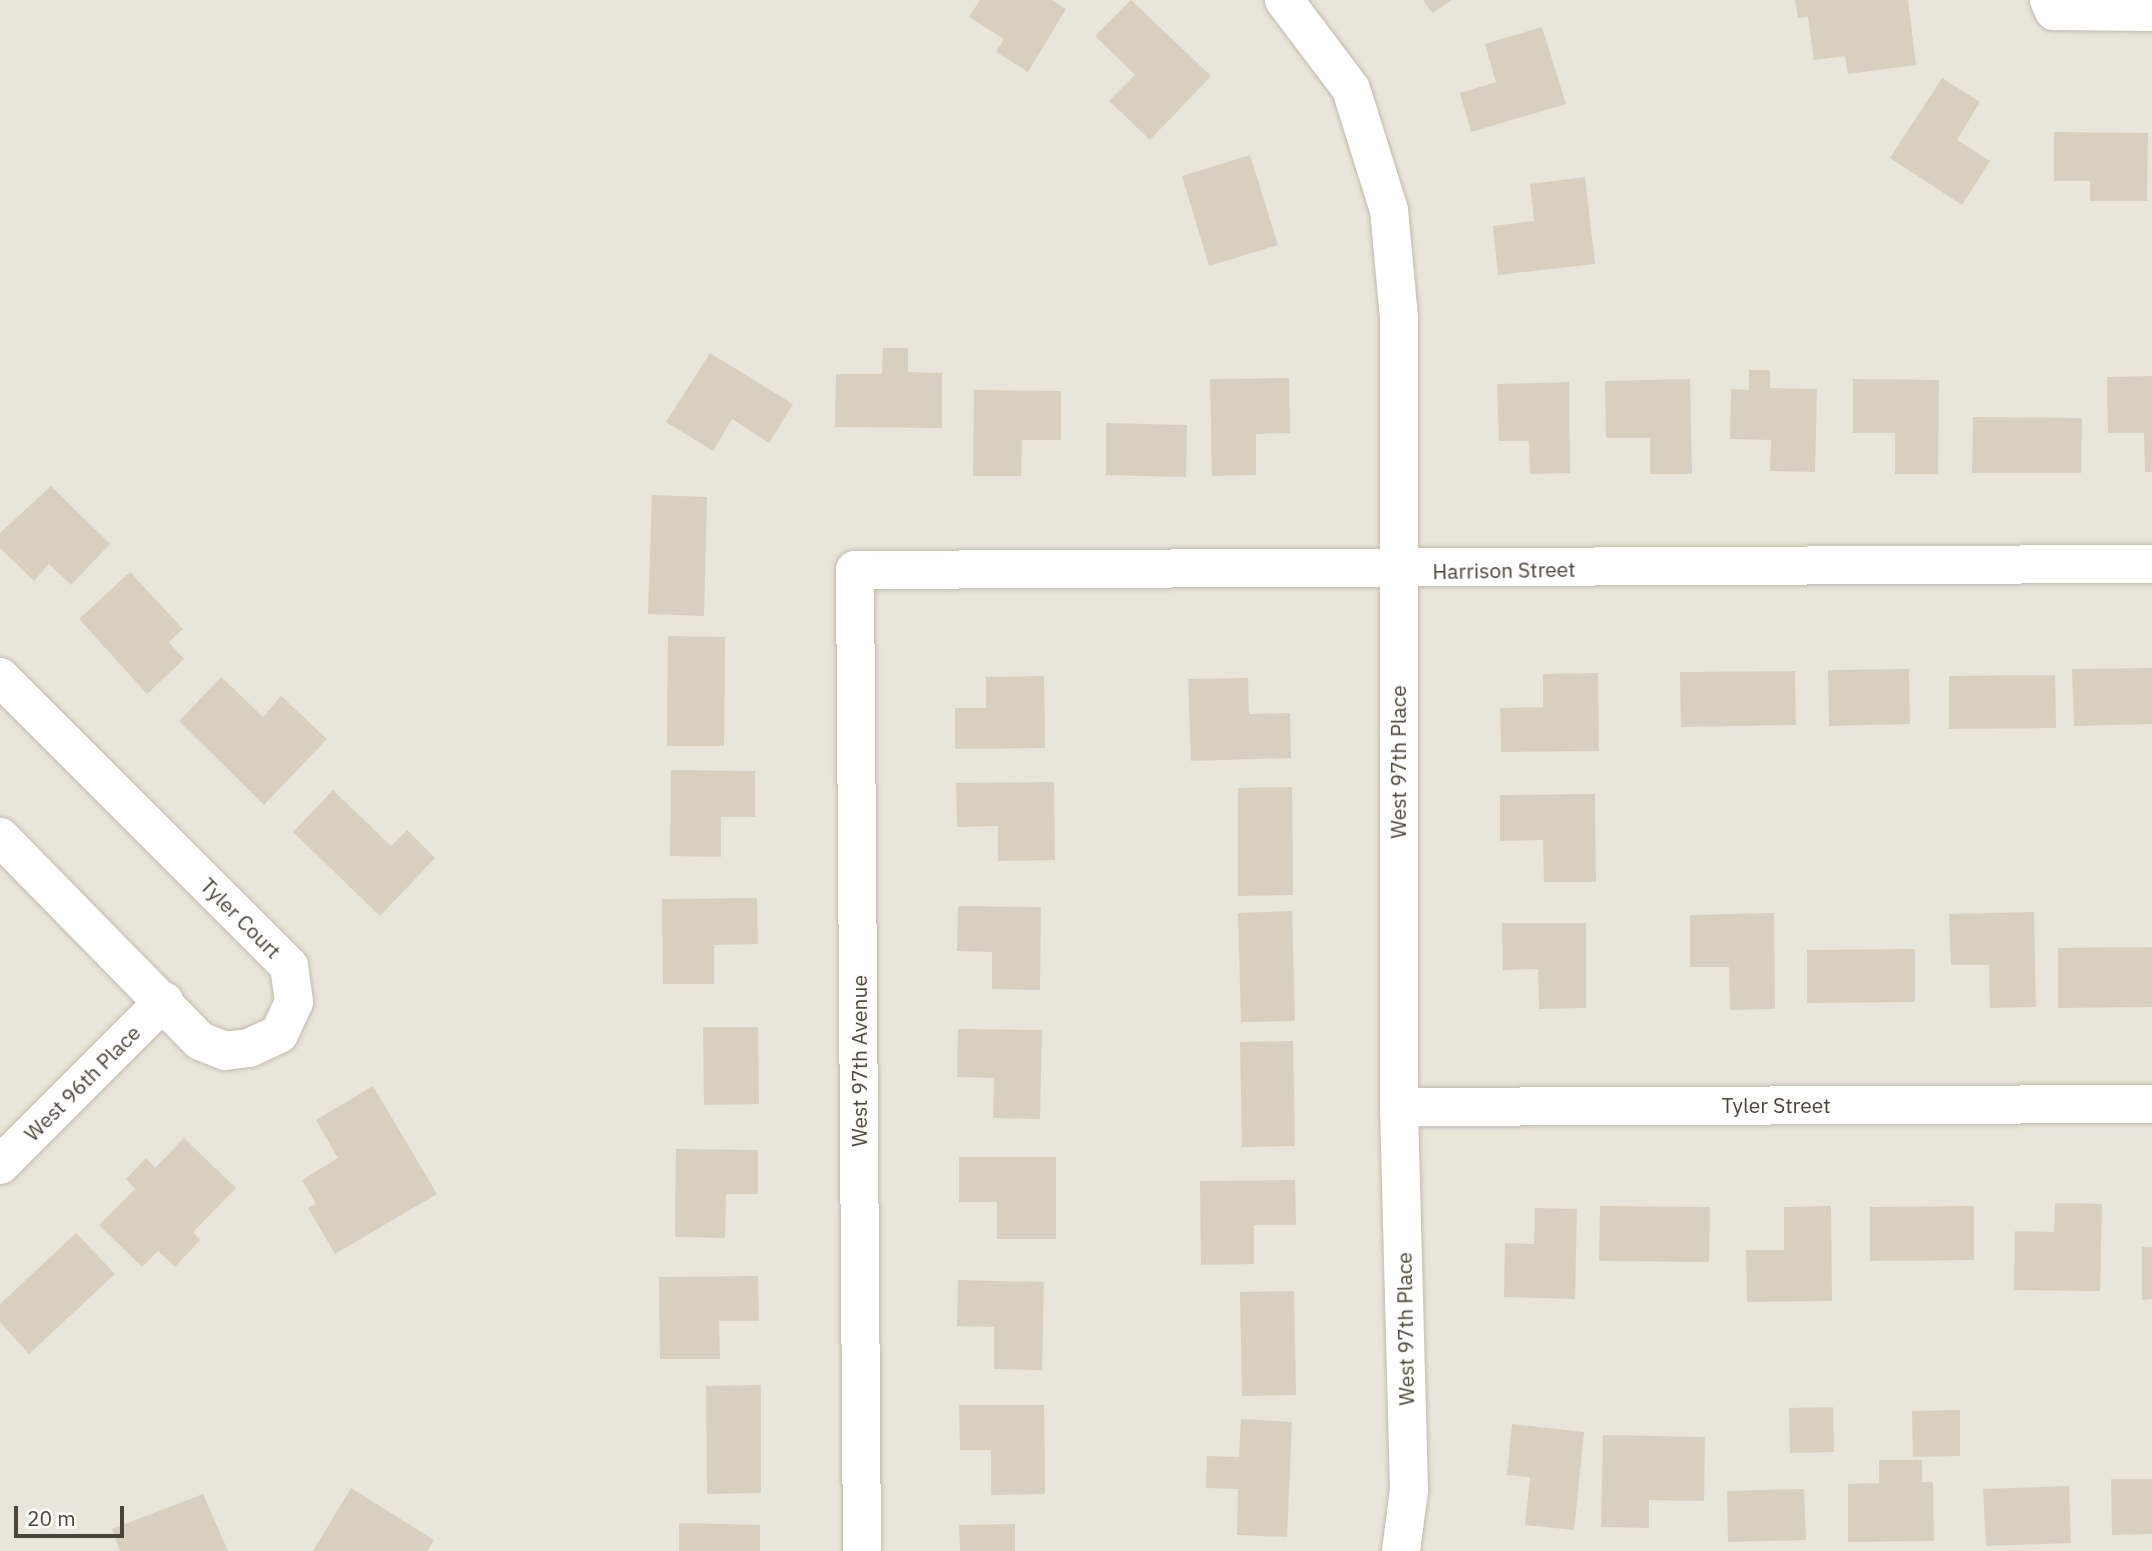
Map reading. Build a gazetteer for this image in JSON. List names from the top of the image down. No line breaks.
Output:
{"streets":{"street":["Harrison Street","West 97th Place","Tyler Court","West 97th Avenue","West 96th Place","Tyler Street"]},"crossings":[["Harrison Street","West 97th Place"],["Harrison Street","West 97th Avenue"],["West 97th Place","Tyler Street"],["Tyler Court","West 96th Place"]],"scale_bar":"20 m"}
